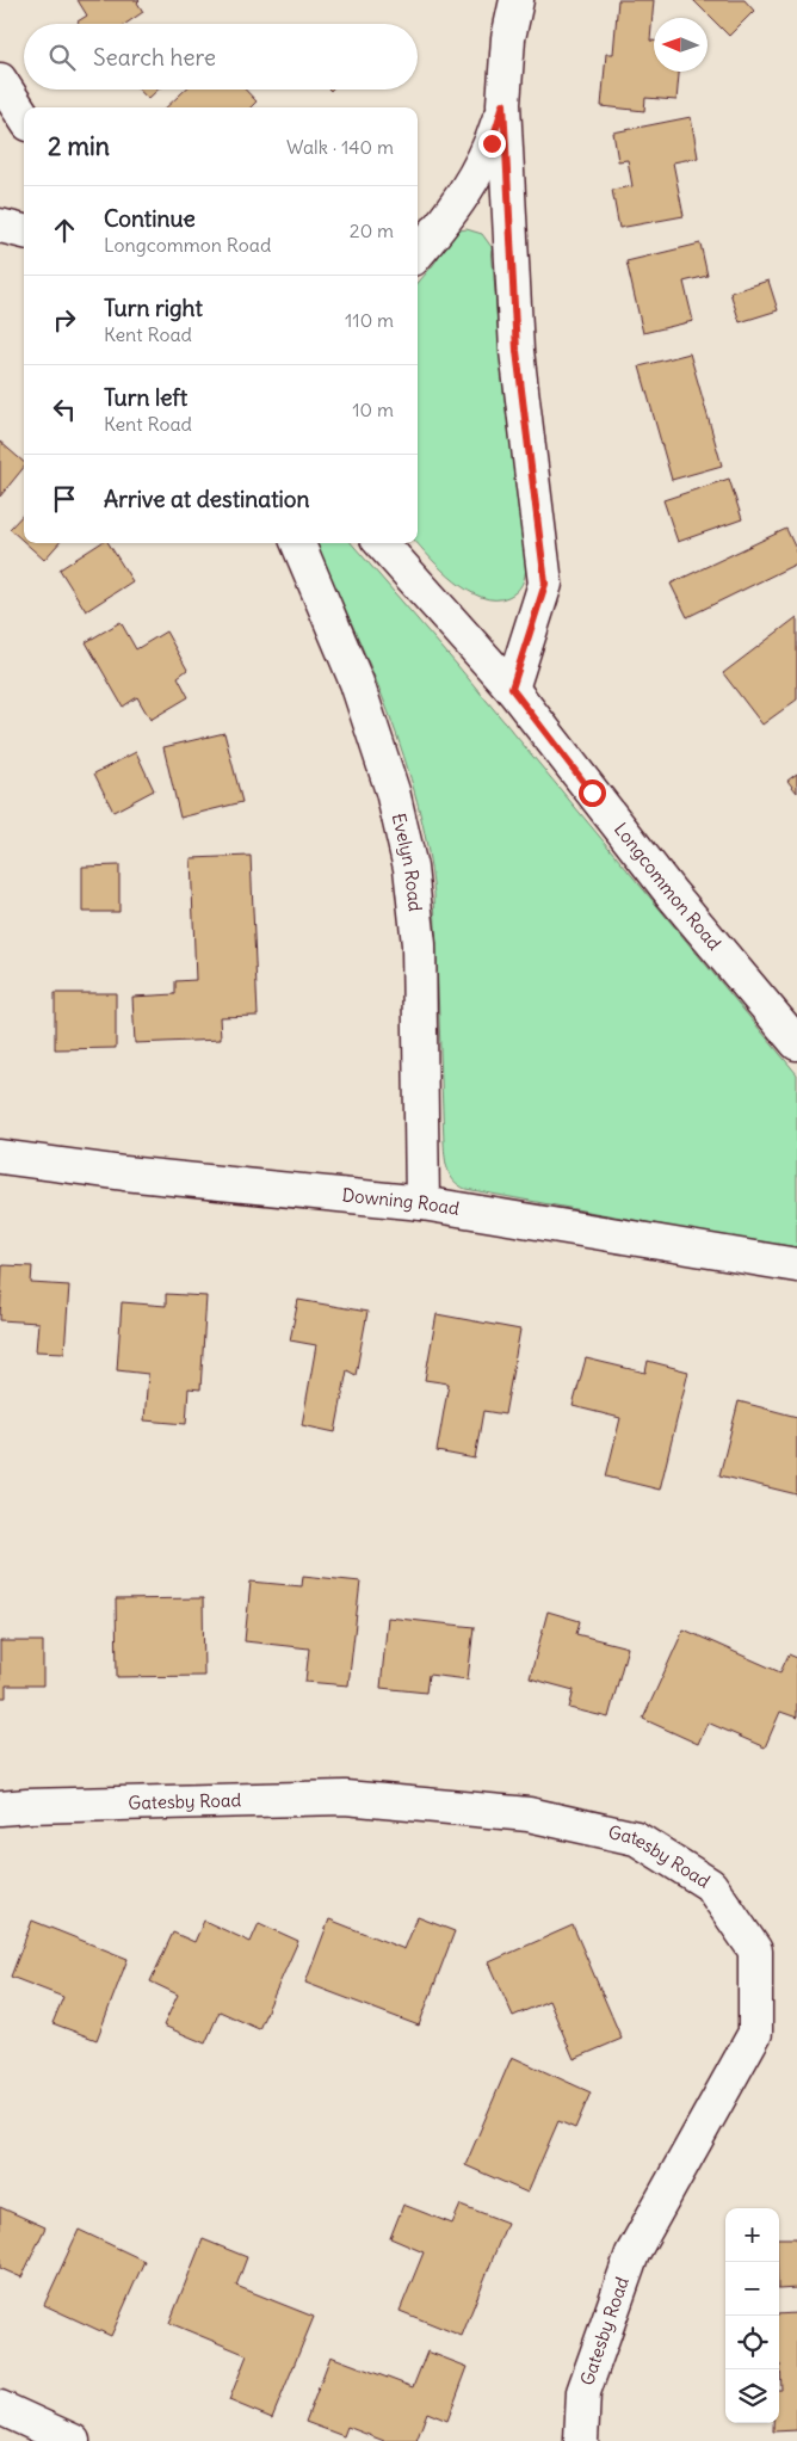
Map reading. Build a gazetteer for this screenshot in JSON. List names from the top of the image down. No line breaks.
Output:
{"streets":{"street":["Evelyn Road","Longcommon Road","Downing Road","Gatesby Road"]},"crossings":[["Evelyn Road","Downing Road"]],"north":"left","page":{"search":"Search here","heading":["2 min","Walk · 140 m"],"list":[["Continue","Longcommon Road","20 m"],["Turn right","Kent Road","110 m"],["Turn left","Kent Road","10 m"],"Arrive at destination"],"map_buttons":["+","−"]}}
